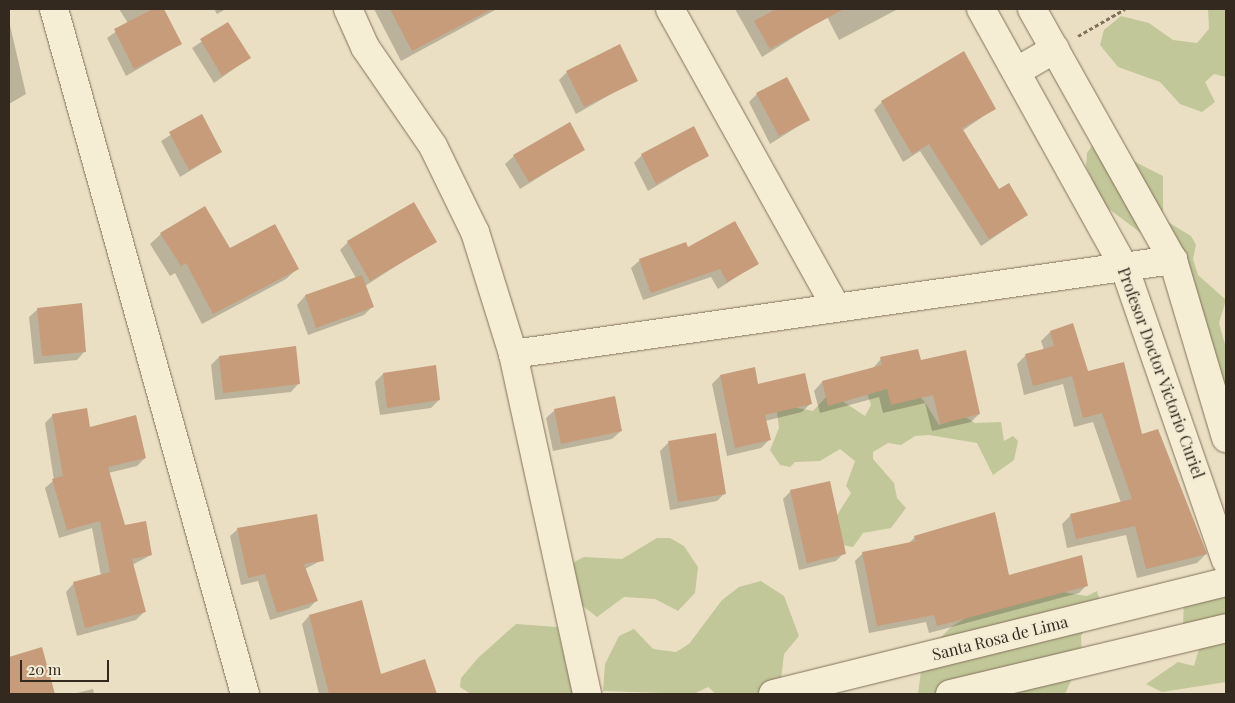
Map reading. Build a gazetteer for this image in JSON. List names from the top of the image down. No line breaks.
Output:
{"streets":{"street":["Profesor Doctor Victorio Curiel","Santa Rosa de Lima"]},"scale_bar":"20 m"}
